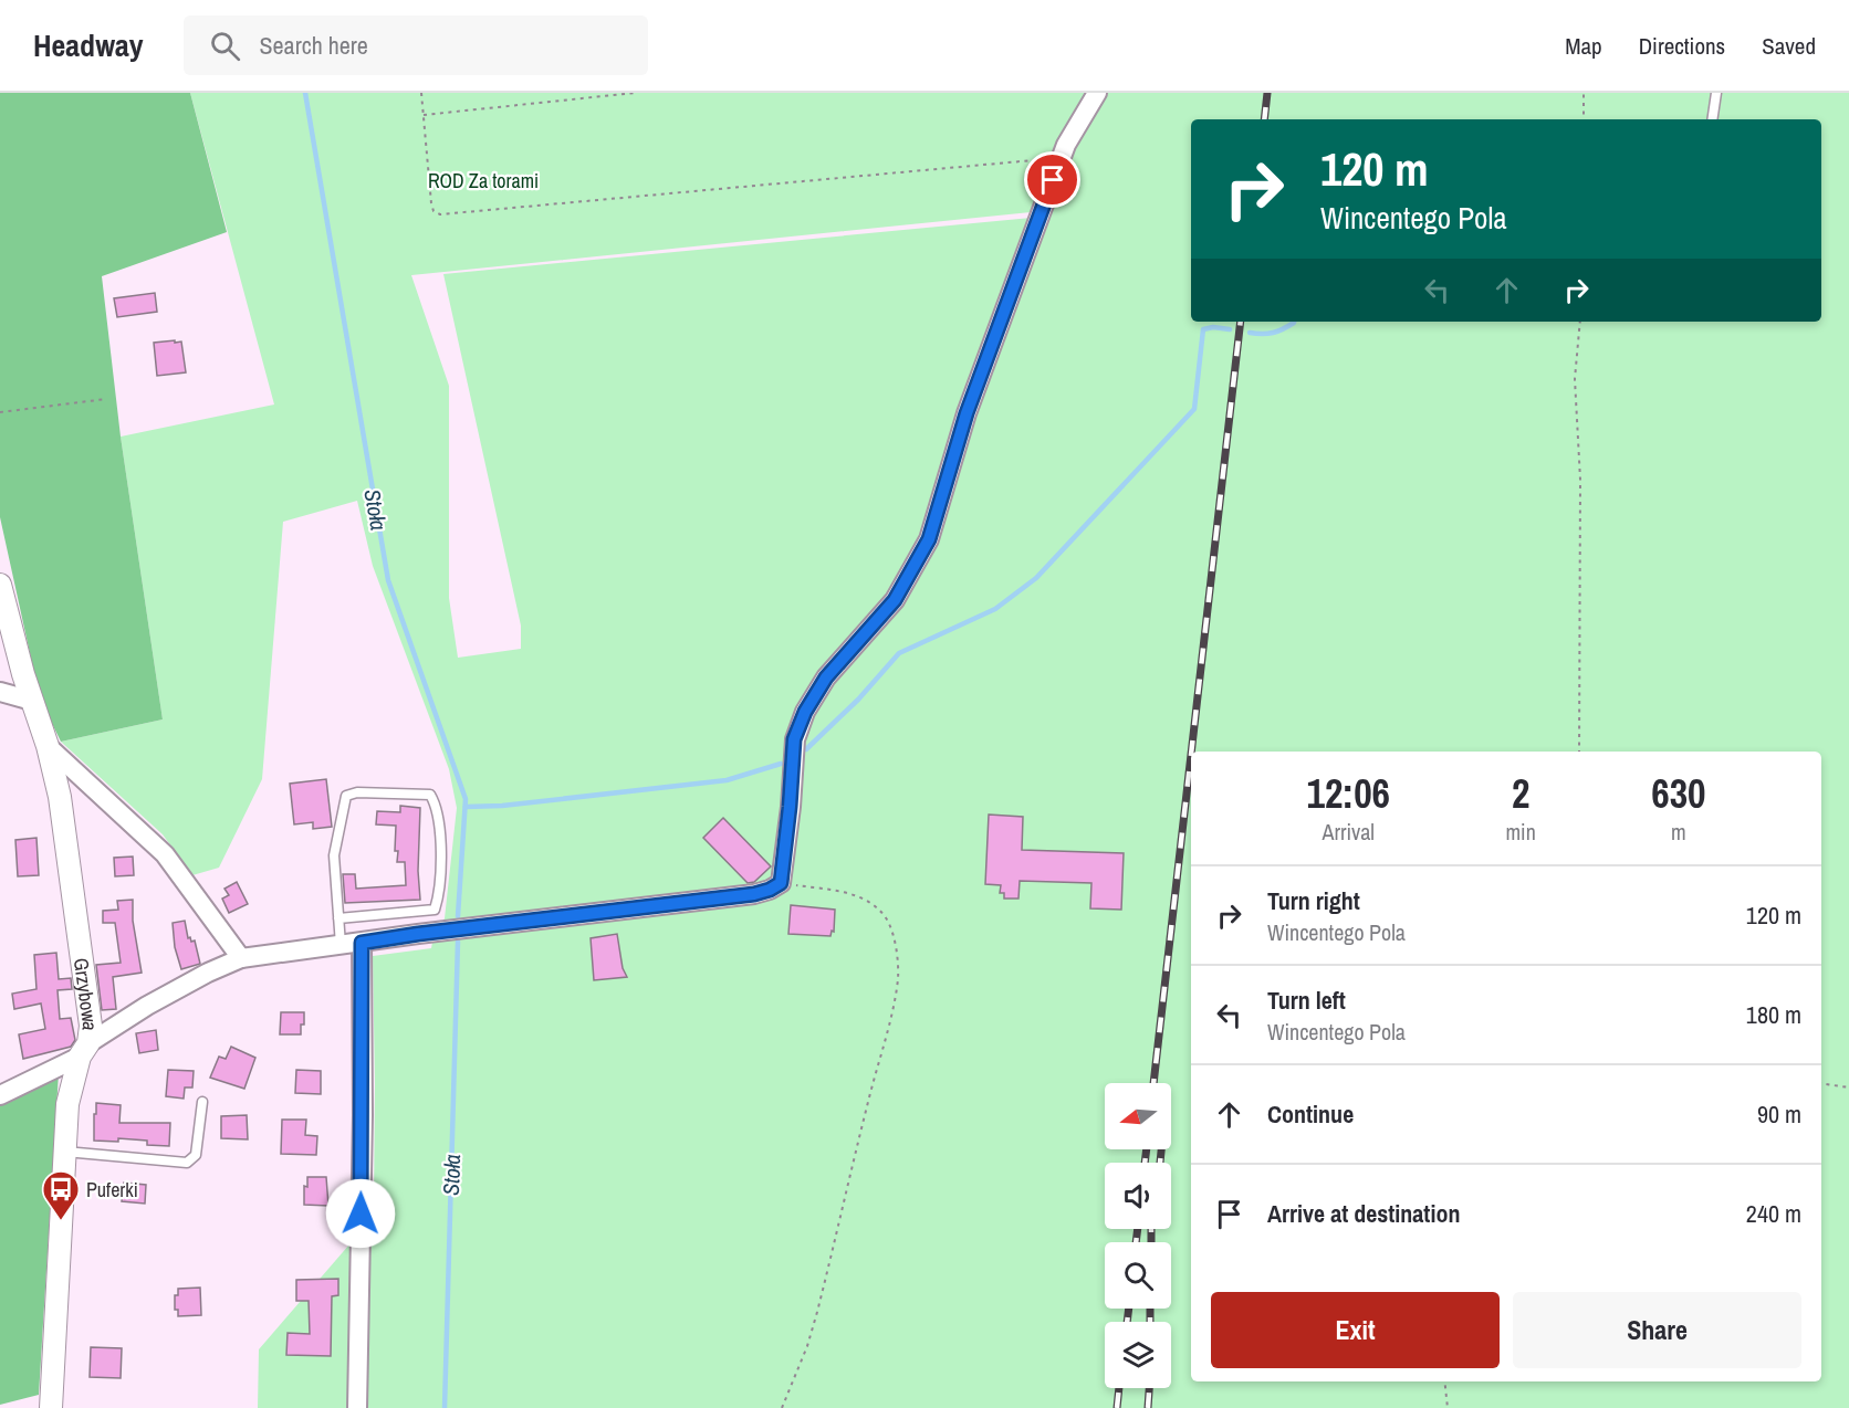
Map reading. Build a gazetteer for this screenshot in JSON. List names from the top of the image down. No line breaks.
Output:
{"streets":{"street":["Grzybowa"]},"water":["Stoła"],"parks":["ROD Za torami"],"places":{"bus stop":["Puferki"]},"north":"left","page":{"header":"Headway","search":"Search here","nav":["Map","Directions","Saved"],"turn":["120 m","Wincentego Pola"],"eta":["12:06","Arrival","2","min","630","m"],"list":[{"name":"Turn right","note":"Wincentego Pola","value":"120 m"},{"name":"Turn left","note":"Wincentego Pola","value":"180 m"},{"name":"Continue","value":"90 m"},{"name":"Arrive at destination","value":"240 m"}],"buttons":["Exit","Share"]}}
